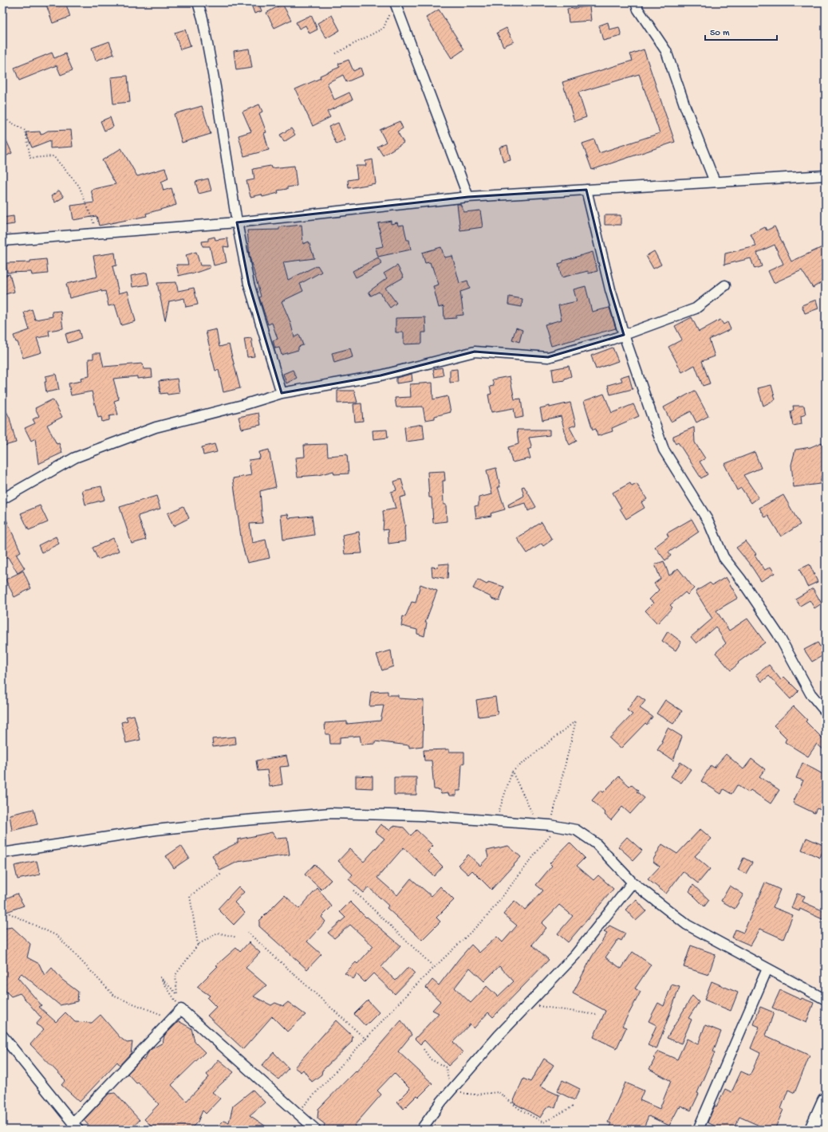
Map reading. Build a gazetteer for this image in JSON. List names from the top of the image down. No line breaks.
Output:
{"scale_bar":"50 m"}
